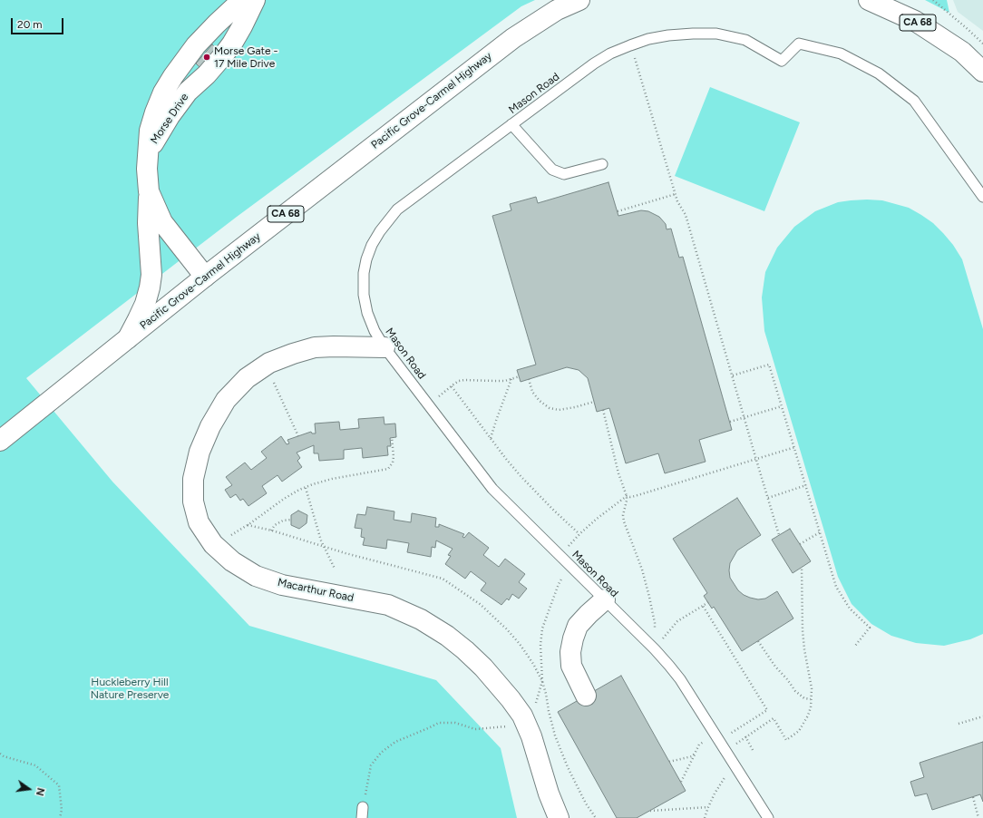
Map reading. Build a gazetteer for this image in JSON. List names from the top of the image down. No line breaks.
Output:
{"streets":{"street":["CA 68","Pacific Grove-Carmel Highway","Morse Drive","Macarthur Road"],"lane":["Mason Road"]},"crossings":[["Mason Road","Macarthur Road"],["Pacific Grove-Carmel Highway","Morse Drive"]],"parks":["Huckleberry Hill Nature Preserve"],"places":["Morse Gate - 17 Mile Drive"],"scale_bar":"20 m","north":"right"}
